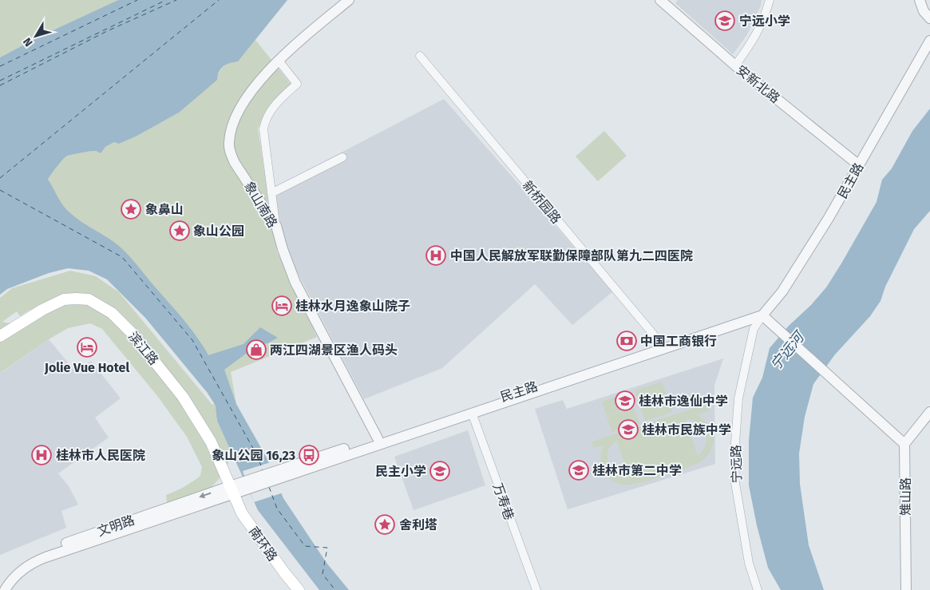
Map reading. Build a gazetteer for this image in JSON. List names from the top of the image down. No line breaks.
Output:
{"streets":{"main road":["滨江路","南环路"],"street":["安新北路","民主路","新桥园路","象山南路","宁远路","雉山路","万寿巷","文明路"]},"crossings":[["安新北路","民主路"],["民主路","新桥园路"],["民主路","象山南路"],["民主路","宁远路"],["民主路","万寿巷"],["民主路","文明路"],["滨江路","文明路"],["滨江路","南环路"],["文明路","南环路"]],"water":["宁远河"],"places":{"school or university":["宁远小学","桂林市逸仙中学","桂林市民族中学","桂林市第二中学","民主小学"],"place":["象鼻山","象山公园","舍利塔"],"hospital":["中国人民解放军联勤保障部队第九二四医院","桂林市人民医院"],"hotel":["桂林水月逸象山院子","Jolie Vue Hotel"],"bank":["中国工商银行"],"shop":["两江四湖景区渔人码头"],"bus stop":["象山公园 16,23"]},"north":"bottom left"}
